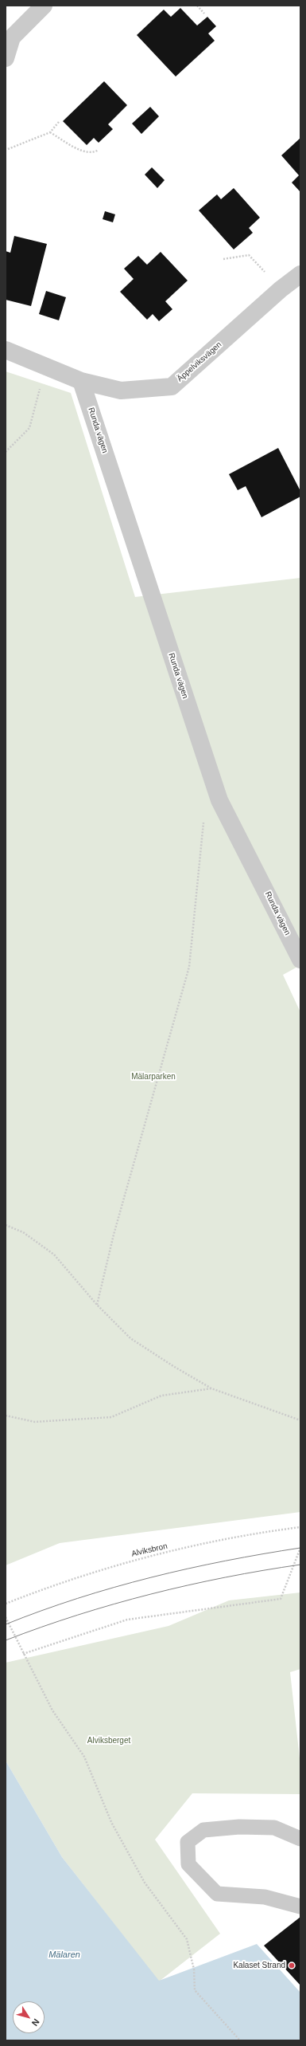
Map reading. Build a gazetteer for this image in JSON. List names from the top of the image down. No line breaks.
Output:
{"streets":{"street":["Äppelviksvägen","Runda vägen"],"path":["Alviksbron"]},"crossings":[["Äppelviksvägen","Runda vägen"]],"water":["Mälaren"],"parks":["Mälarparken","Alviksberget"],"places":["Kalaset Strand"],"north":"bottom right"}
